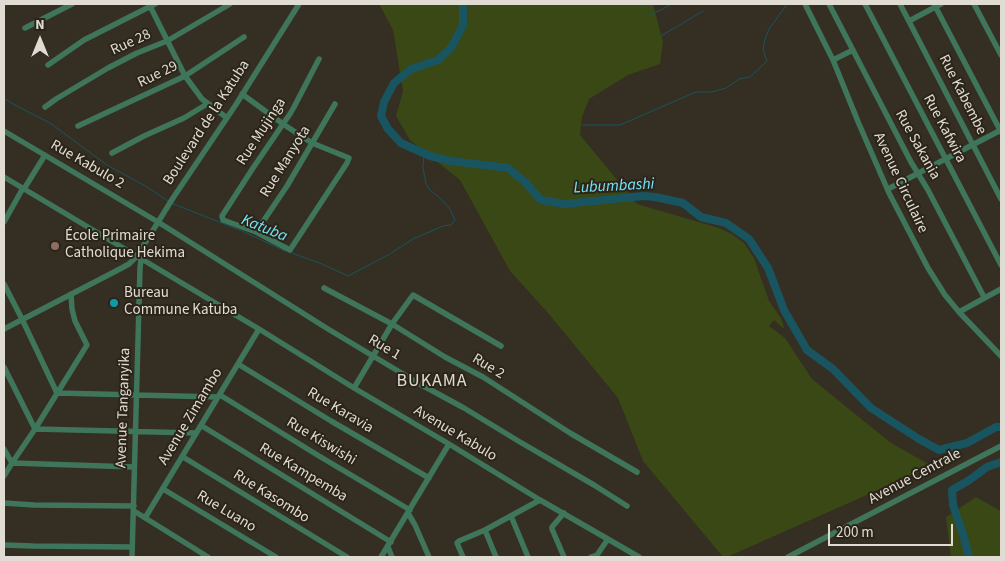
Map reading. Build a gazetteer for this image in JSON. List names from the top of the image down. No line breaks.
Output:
{"streets":{"street":["Rue 28","Rue 29","Rue Kabembe","Boulevard de la Katuba","Rue Kafwira","Rue Mujinga","Rue Sakania","Rue Manyota","Rue Kabulo 2","Avenue Circulaire","Rue 1","Rue 2","Avenue Tanganyika","Rue Karavia","Avenue Zimambo","Avenue Kabulo","Rue Kiswishi","Rue Kampemba","Avenue Centrale","Rue Kasombo","Rue Luano"]},"crossings":[["Boulevard de la Katuba","Rue Kabulo 2"],["Boulevard de la Katuba","Rue 1"],["Boulevard de la Katuba","Avenue Tanganyika"],["Boulevard de la Katuba","Avenue Kabulo"],["Rue Mujinga","Rue Manyota"],["Rue Kabulo 2","Rue 1"],["Avenue Tanganyika","Avenue Kabulo"],["Rue Karavia","Avenue Zimambo"],["Avenue Zimambo","Avenue Kabulo"],["Avenue Zimambo","Rue Kiswishi"],["Avenue Zimambo","Rue Kampemba"],["Avenue Zimambo","Rue Kasombo"],["Avenue Zimambo","Rue Luano"]],"districts":["BUKAMA"],"water":["Lubumbashi","Katuba"],"places":["École Primaire Catholique Hekima","Bureau Commune Katuba"],"scale_bar":"200 m","north":"top"}
